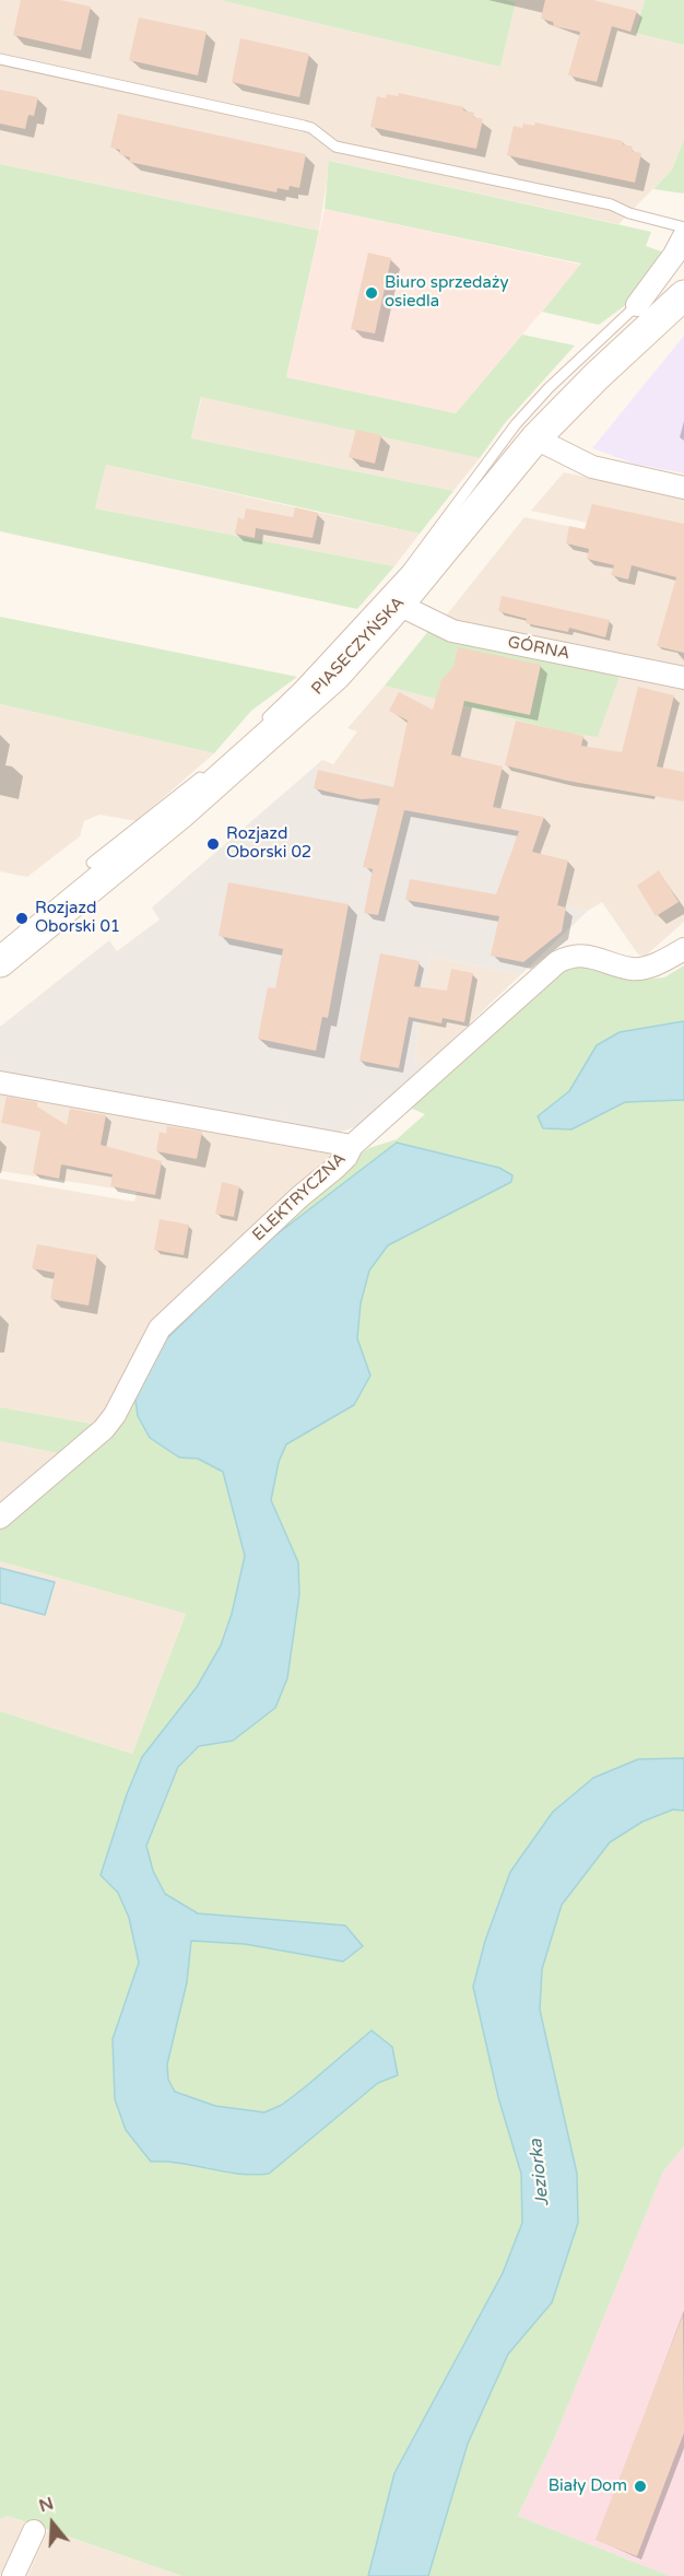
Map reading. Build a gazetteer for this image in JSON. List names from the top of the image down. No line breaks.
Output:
{"streets":{"main road":["PIASECZYŃSKA"],"street":["GÓRNA","ELEKTRYCZNA"]},"crossings":[["PIASECZYŃSKA","GÓRNA"]],"water":["Jeziorka"],"places":["Biuro sprzedaży osiedla","Rozjazd Oborski 02","Rozjazd Oborski 01","Biały Dom"],"north":"top"}
